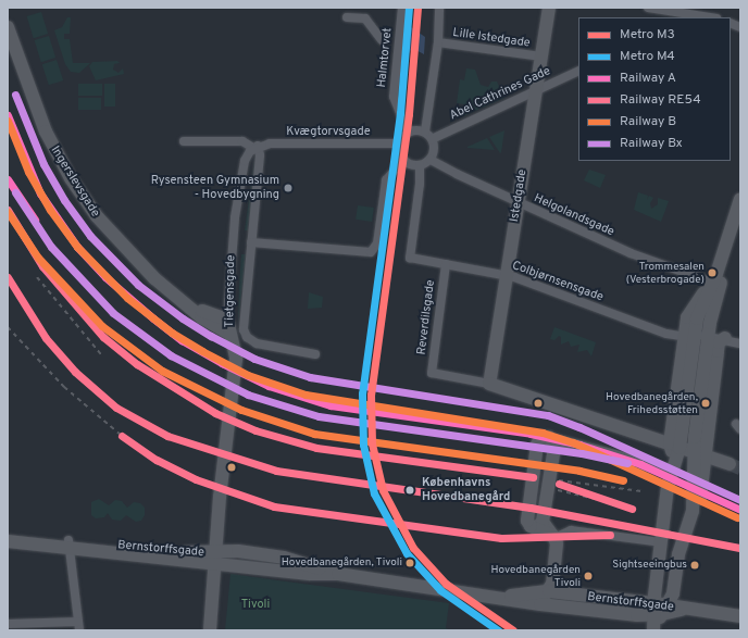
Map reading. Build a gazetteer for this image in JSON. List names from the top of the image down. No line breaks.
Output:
{"streets":{"street":["Lille Istedgade","Halmtorvet","Abel Cathrines Gade","Kvægtorvsgade","Ingerslevsgade","Istedgade","Helgolandsgade","Colbjørnsensgade","Tietgensgade","Reverdilsgade","Bernstorffsgade"]},"crossings":[["Lille Istedgade","Istedgade"],["Halmtorvet","Abel Cathrines Gade"],["Halmtorvet","Kvægtorvsgade"],["Halmtorvet","Helgolandsgade"],["Halmtorvet","Colbjørnsensgade"],["Abel Cathrines Gade","Kvægtorvsgade"],["Abel Cathrines Gade","Istedgade"],["Abel Cathrines Gade","Helgolandsgade"],["Abel Cathrines Gade","Colbjørnsensgade"],["Kvægtorvsgade","Helgolandsgade"],["Kvægtorvsgade","Colbjørnsensgade"],["Kvægtorvsgade","Tietgensgade"],["Ingerslevsgade","Tietgensgade"],["Istedgade","Helgolandsgade"],["Istedgade","Colbjørnsensgade"],["Istedgade","Reverdilsgade"],["Helgolandsgade","Colbjørnsensgade"],["Colbjørnsensgade","Reverdilsgade"],["Tietgensgade","Bernstorffsgade"]],"parks":["Tivoli"],"places":["Rysensteen Gymnasium - Hovedbygning","Trommesalen (Vesterbrogade)","Hovedbanegården, Frihedsstøtten","Københavns Hovedbanegård","Hovedbanegården, Tivoli","Sightseeingbus","Hovedbanegården Tivoli"],"lines":["metro line M3","metro line M4","rail line Bx","rail line A","rail line B","rail line RE54"],"legend":["Metro M3","Metro M4","Railway A","Railway RE54","Railway B","Railway Bx"]}
